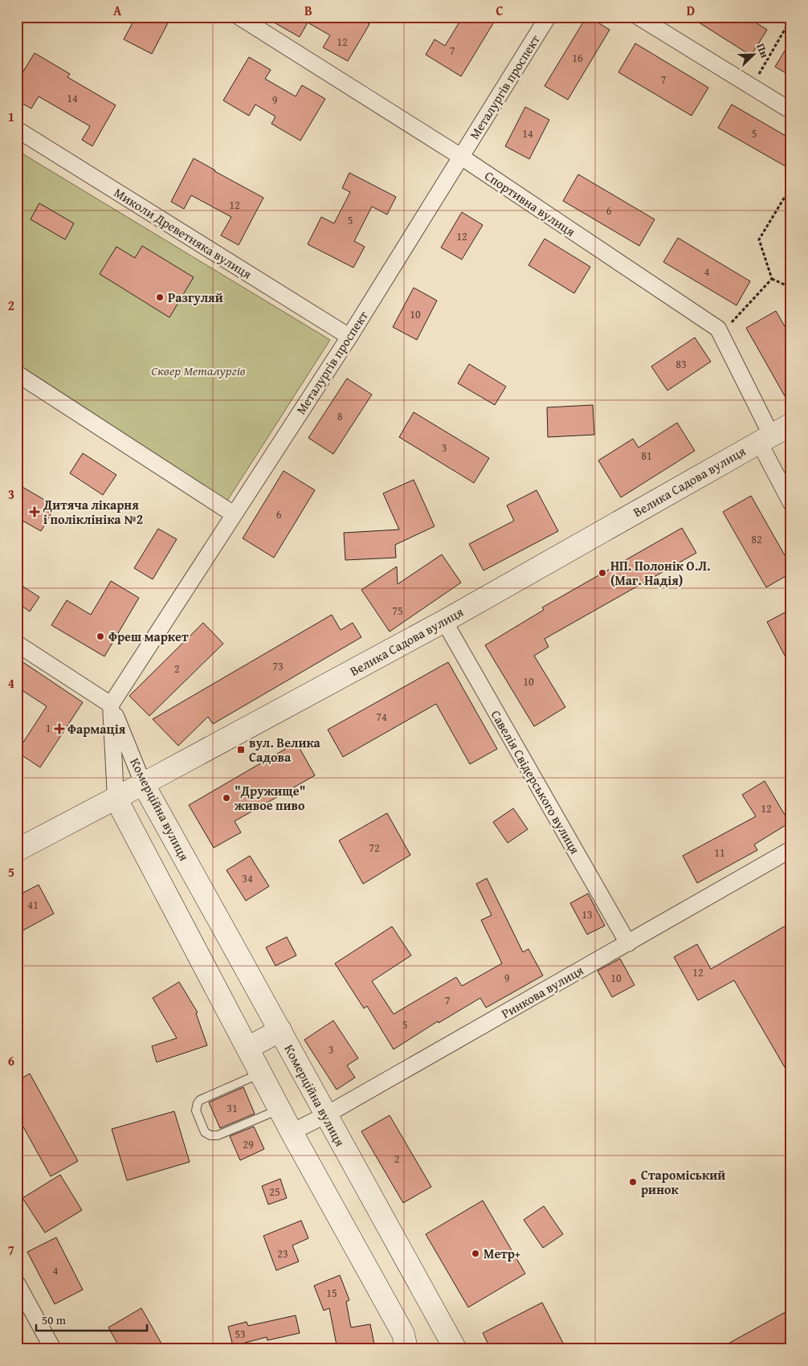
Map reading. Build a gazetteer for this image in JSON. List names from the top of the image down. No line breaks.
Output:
{"streets":{"street":["Металургів проспект","Спортивна вулиця","Миколи Древетняка вулиця","Велика Садова вулиця","Савелія Свідерського вулиця","Комерційна вулиця","Ринкова вулиця"]},"crossings":[["Металургів проспект","Спортивна вулиця"],["Металургів проспект","Миколи Древетняка вулиця"],["Металургів проспект","Комерційна вулиця"],["Спортивна вулиця","Велика Садова вулиця"],["Велика Садова вулиця","Савелія Свідерського вулиця"],["Велика Садова вулиця","Комерційна вулиця"],["Савелія Свідерського вулиця","Ринкова вулиця"],["Комерційна вулиця","Ринкова вулиця"]],"parks":["Сквер Металургів"],"places":{"other":["Разгуляй","НП. Полонік О.Л. (Маг. Надія)","Фреш маркет","\"Дружище\" живое пиво","Староміський ринок","Метр+"],"health":["Дитяча лікарня і поліклініка №2","Фармація"],"transit":["вул. Велика Садова"]},"house_numbers":["12","7","16","7","14","9","14","5","12","6","5","12","4","10","83","8","3","81","6","82","75","73","2","10","74","1","12","72","11","34","41","13","12","9","10","7","5","3","31","29","2","25","23","4","15","53"],"scale_bar":"50 m","north":"top right","grid":{"columns":["A","B","C","D"],"rows":["1","2","3","4","5","6","7"]}}
